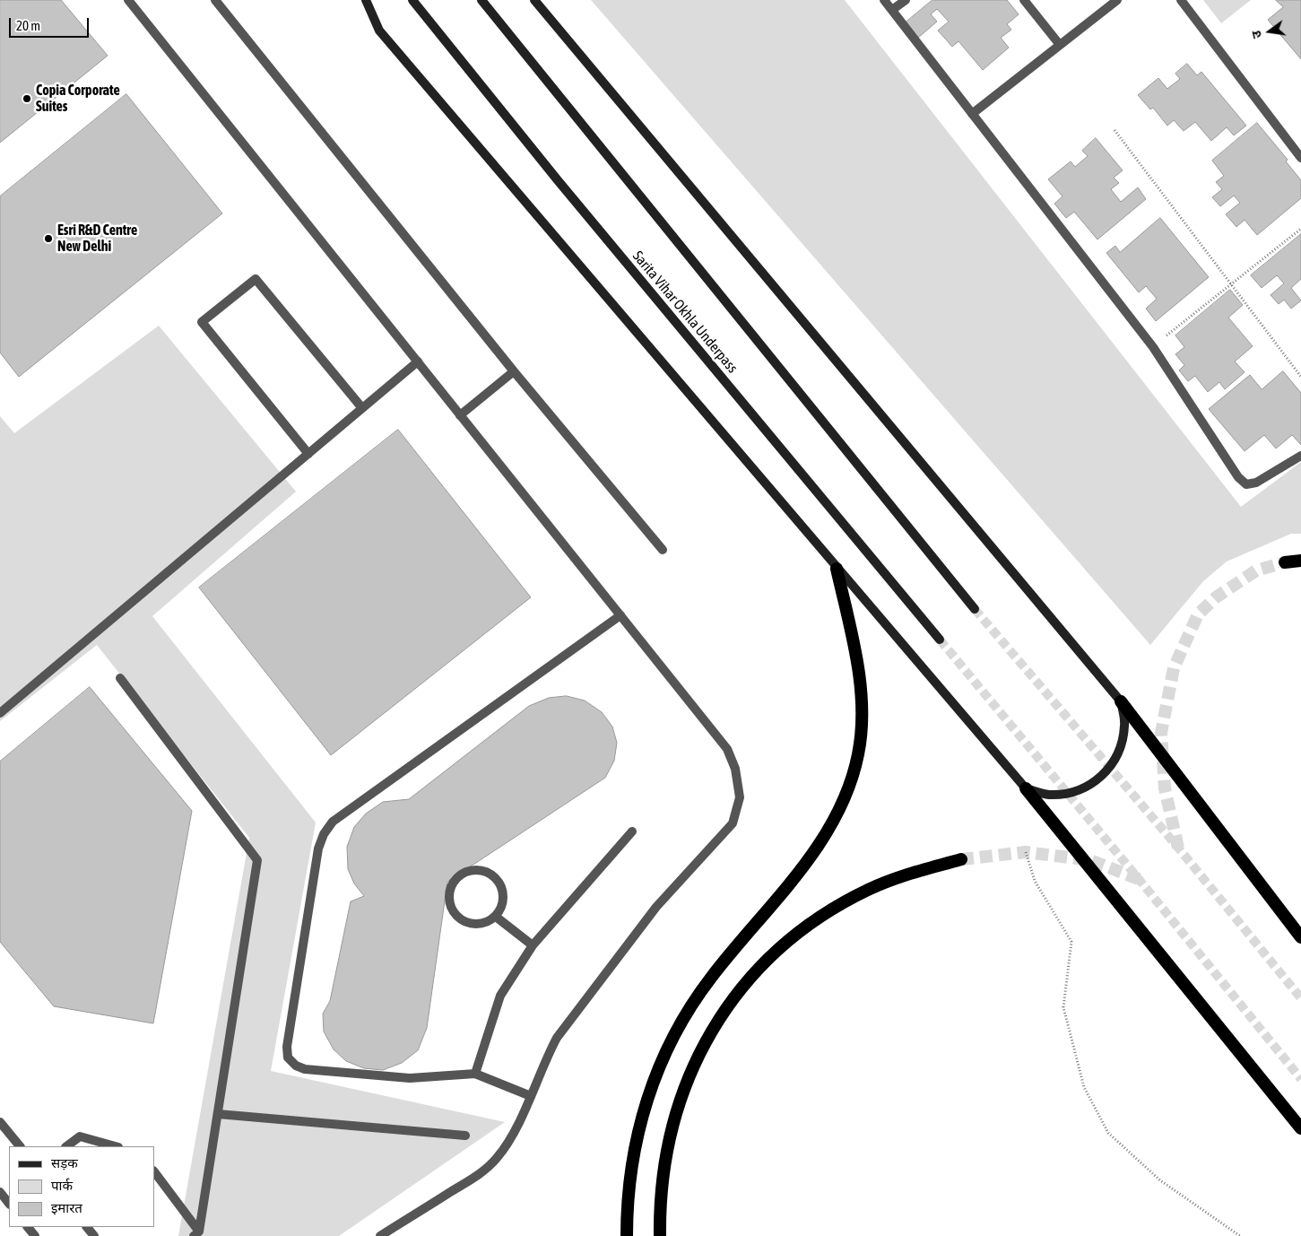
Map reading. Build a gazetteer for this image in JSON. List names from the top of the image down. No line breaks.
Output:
{"streets":{"main road":["Sarita Vihar Okhla Underpass"]},"places":["Copia Corporate Suites","Esri R&D Centre New Delhi"],"legend":["सड़क","पार्क","इमारत"],"scale_bar":"20 m","north":"left"}
